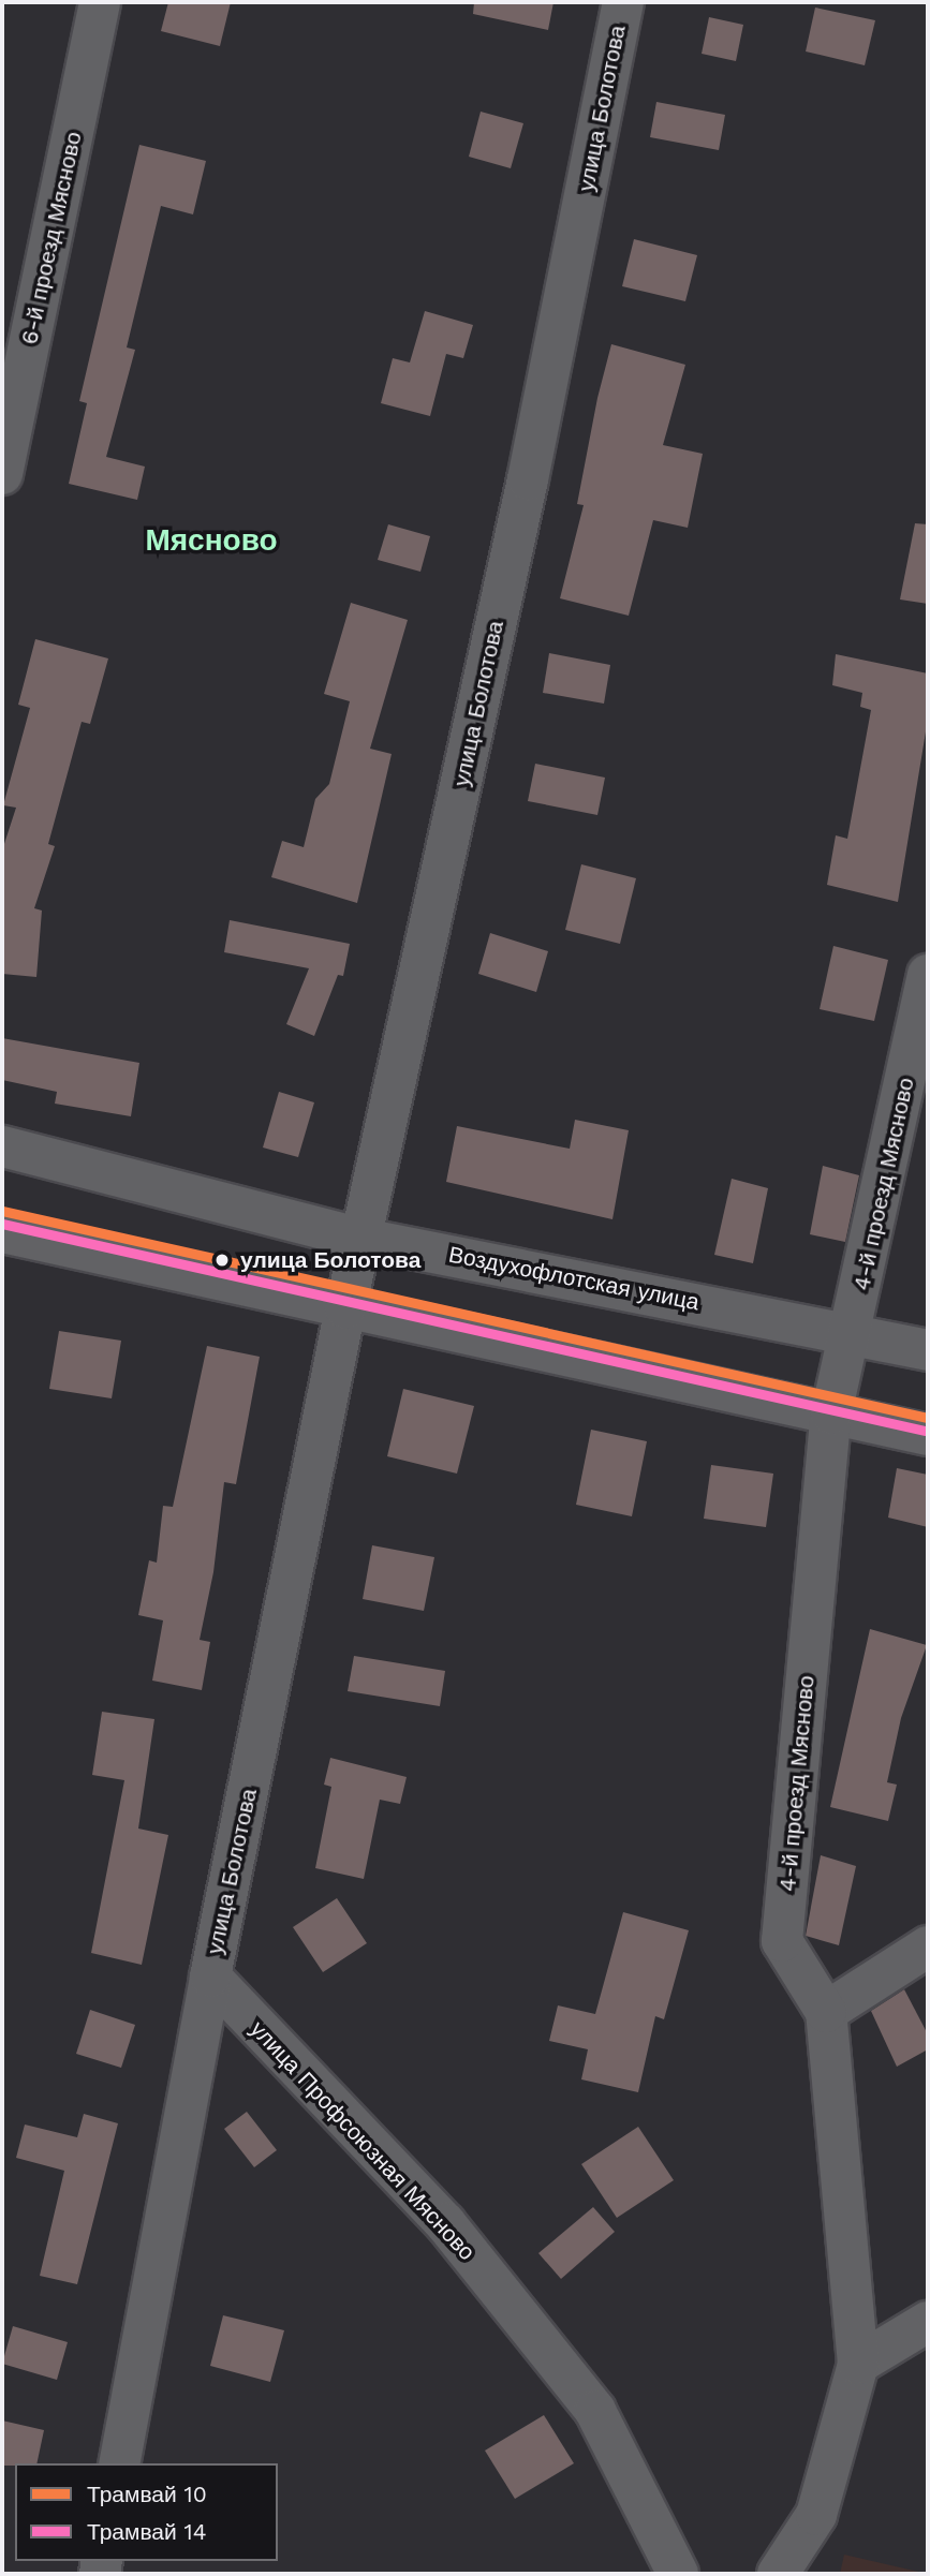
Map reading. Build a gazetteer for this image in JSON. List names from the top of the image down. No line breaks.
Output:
{"streets":{"street":["улица Болотова","6-й проезд Мясново","4-й проезд Мясново","Воздухофлотская улица","улица Профсоюзная Мясново"]},"crossings":[["улица Болотова","Воздухофлотская улица"],["улица Болотова","улица Профсоюзная Мясново"],["4-й проезд Мясново","Воздухофлотская улица"]],"districts":["Мясново"],"places":["улица Болотова"],"lines":["tram line 10","tram line 14"],"legend":["Трамвай 10","Трамвай 14"]}
